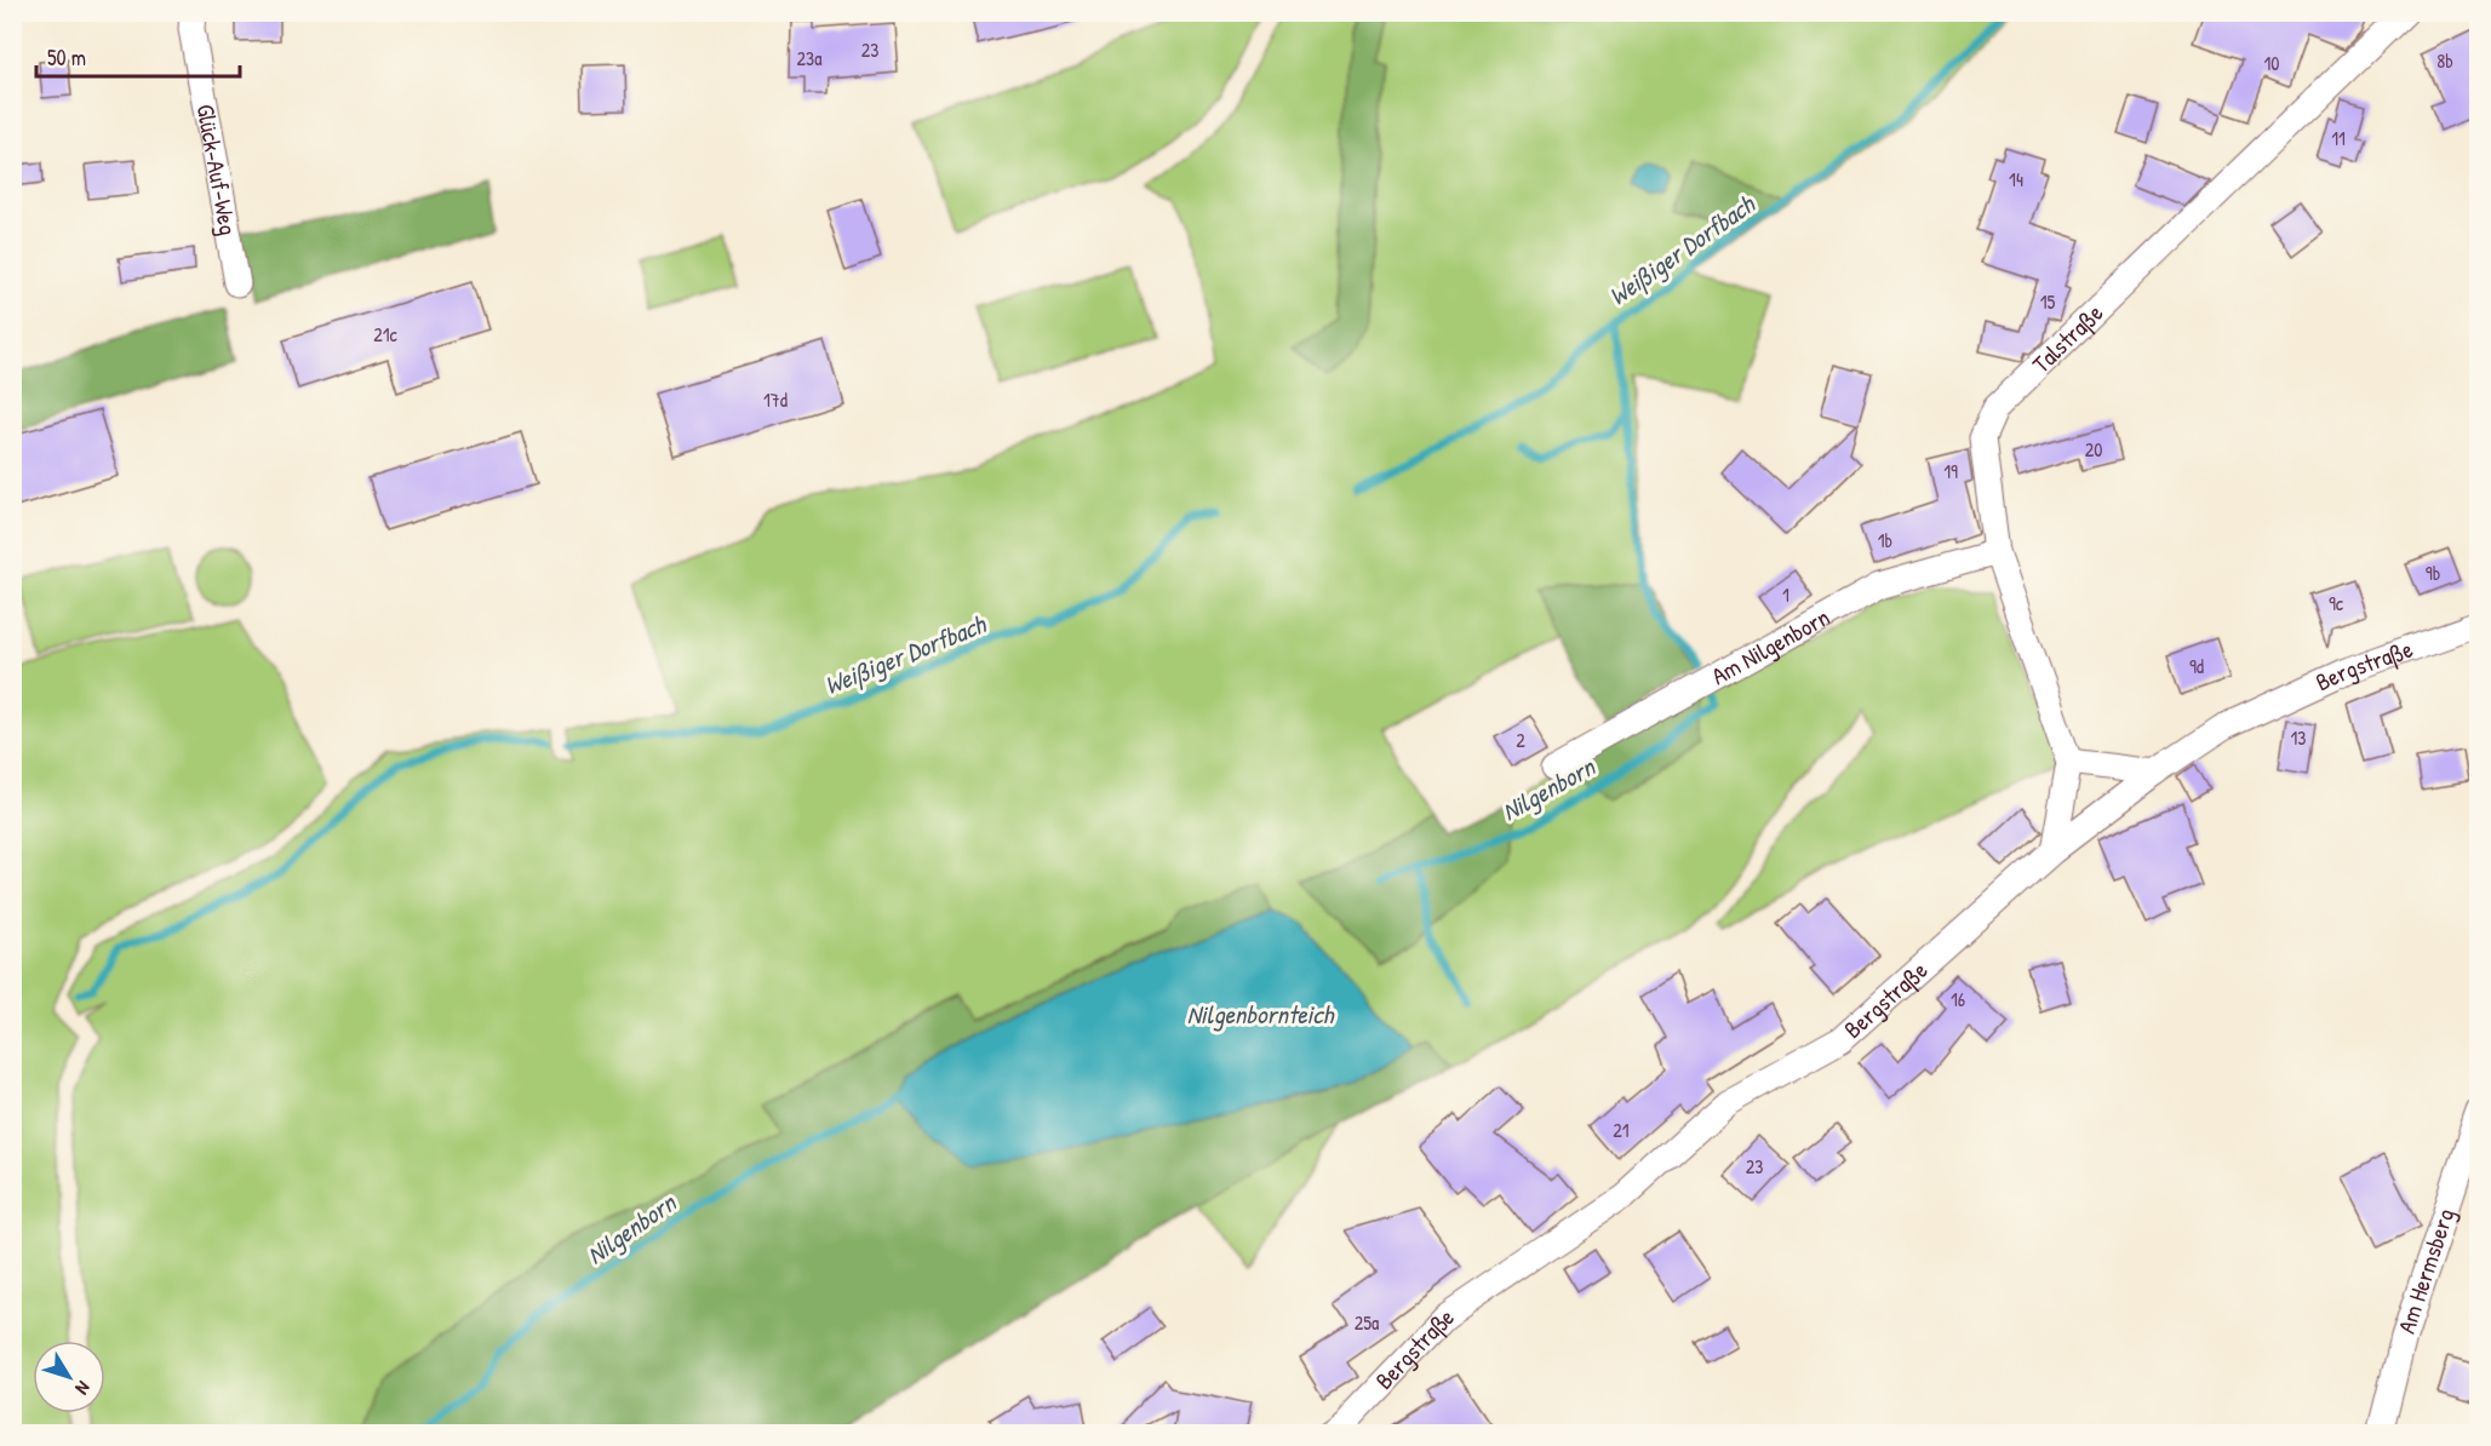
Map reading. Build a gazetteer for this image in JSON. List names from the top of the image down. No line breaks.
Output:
{"streets":{"street":["Glück-Auf-Weg","Talstraße","Am Nilgenborn","Bergstraße","Am Hermsberg"]},"crossings":[["Talstraße","Am Nilgenborn"],["Talstraße","Bergstraße"]],"water":["Weißiger Dorfbach","Nilgenborn","Nilgenbornteich"],"house_numbers":["23","23a","8b","10","11","14","15","21c","17d","20","19","1b","9b","1","9c","9d","13","2","16","21","23","25a"],"scale_bar":"50 m","north":"bottom right"}
